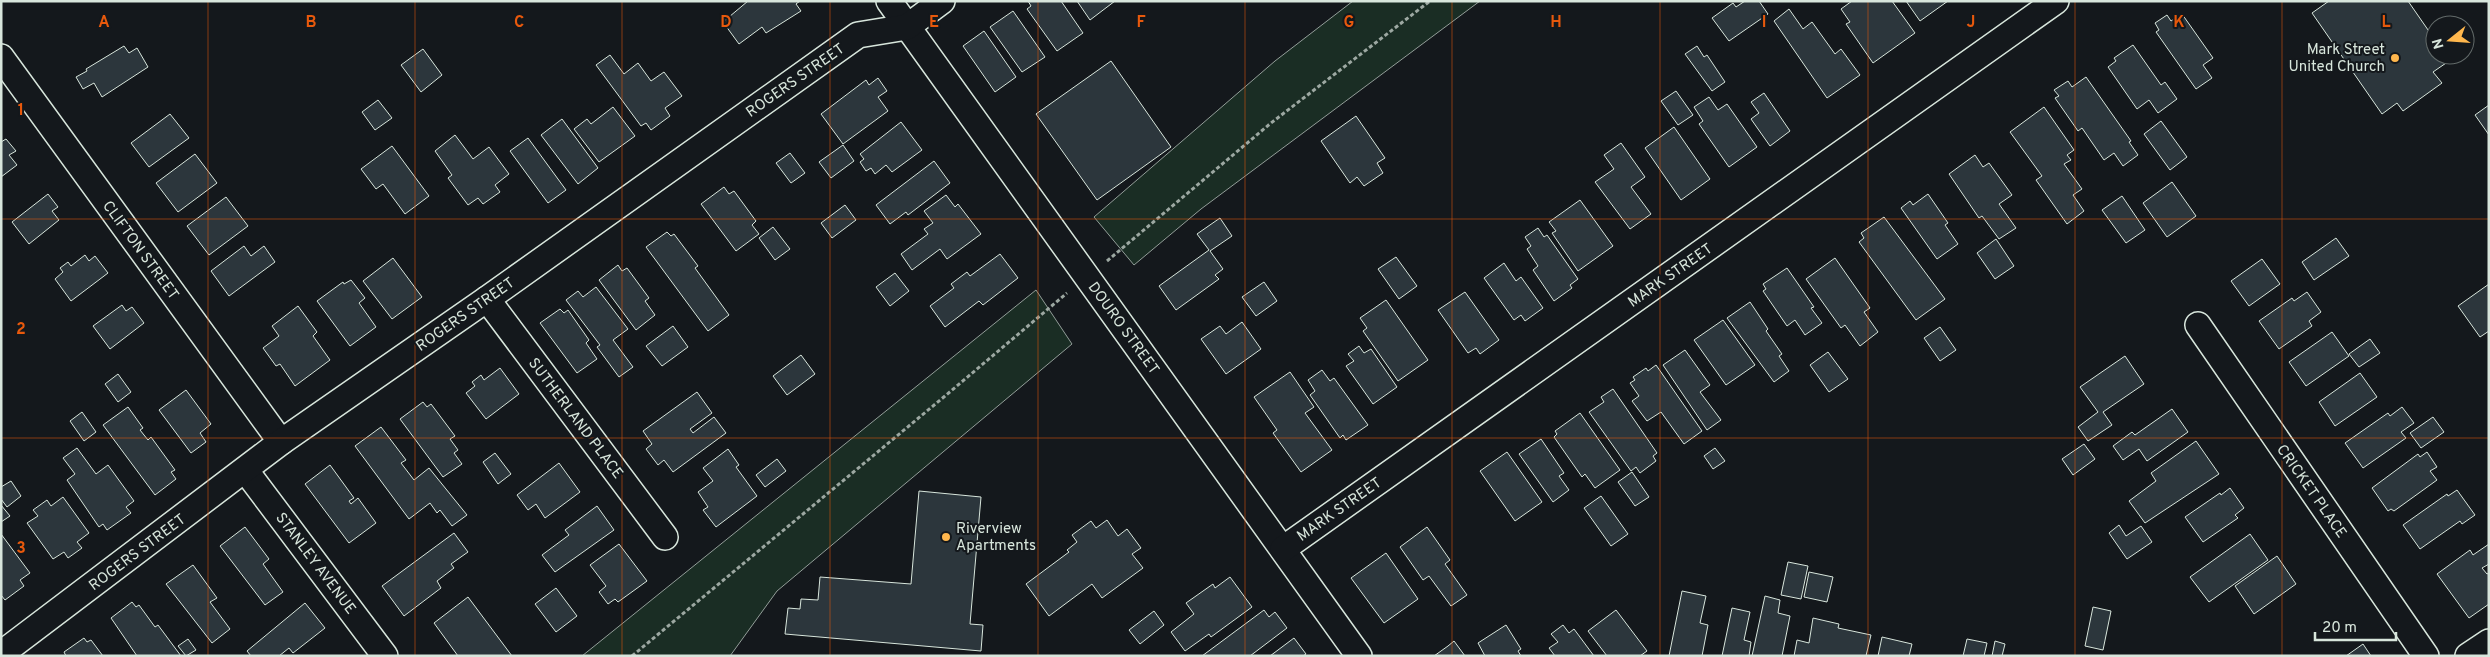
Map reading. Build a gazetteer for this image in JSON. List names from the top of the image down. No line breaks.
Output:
{"streets":{"street":["ROGERS STREET","CLIFTON STREET","MARK STREET","DOURO STREET","SUTHERLAND PLACE","CRICKET PLACE","STANLEY AVENUE"]},"crossings":[["ROGERS STREET","CLIFTON STREET"],["ROGERS STREET","DOURO STREET"],["ROGERS STREET","SUTHERLAND PLACE"],["ROGERS STREET","STANLEY AVENUE"],["MARK STREET","DOURO STREET"]],"places":["Mark Street United Church","Riverview Apartments"],"scale_bar":"20 m","north":"left","grid":{"columns":["A","B","C","D","E","F","G","H","I","J","K","L"],"rows":["1","2","3"]}}
